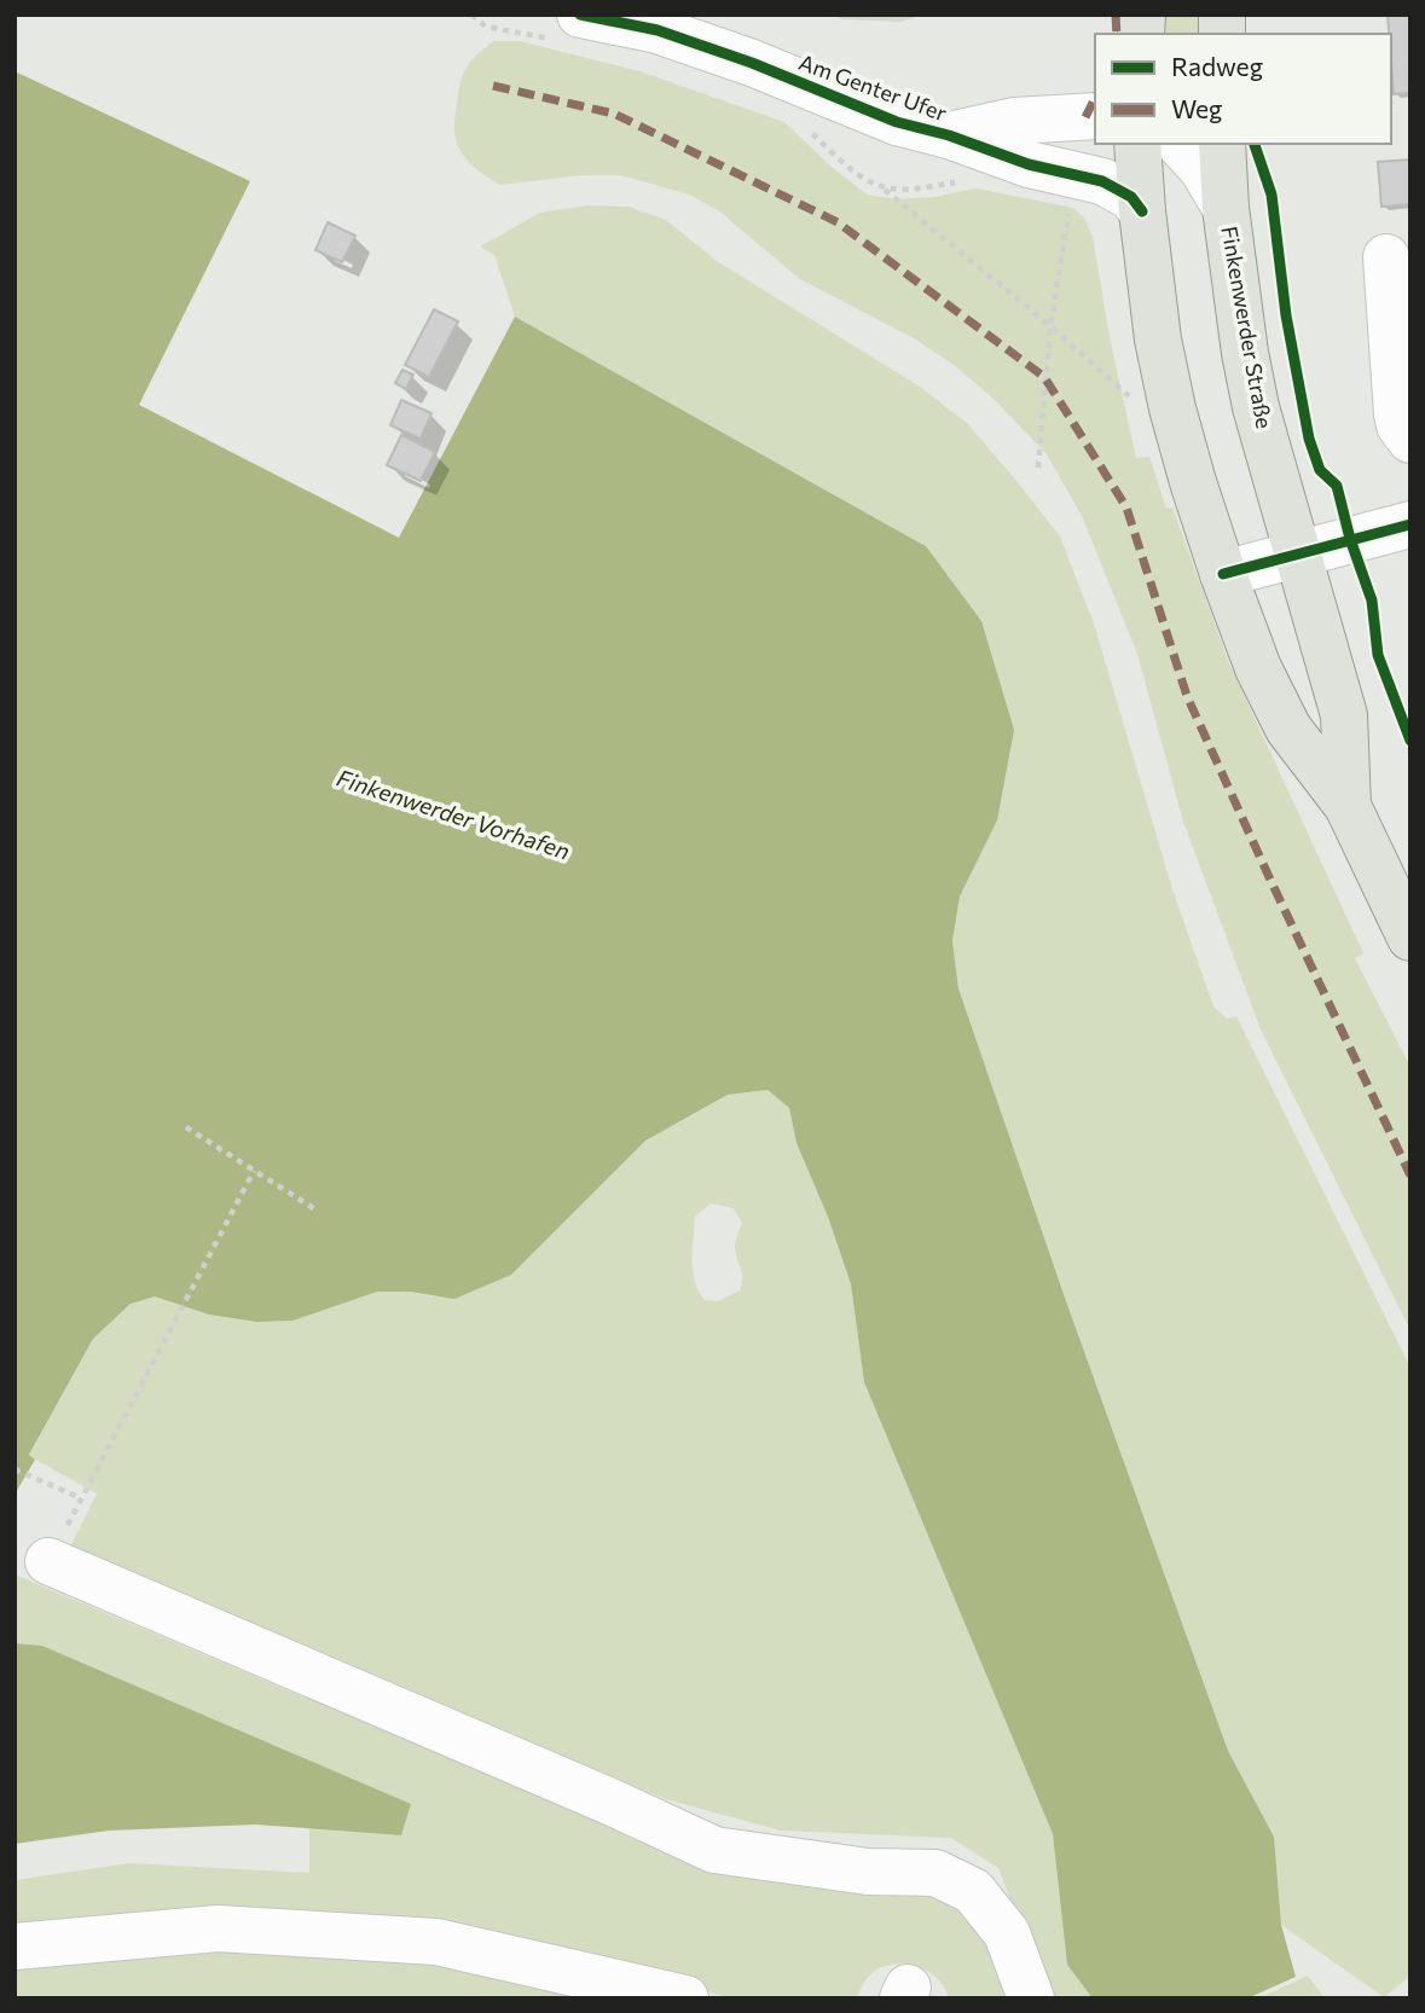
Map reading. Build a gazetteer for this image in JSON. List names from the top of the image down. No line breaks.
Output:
{"streets":{"main road":["Finkenwerder Straße"],"street":["Am Genter Ufer"]},"crossings":[["Am Genter Ufer","Finkenwerder Straße"]],"water":["Finkenwerder Vorhafen"],"legend":["Radweg","Weg"]}
